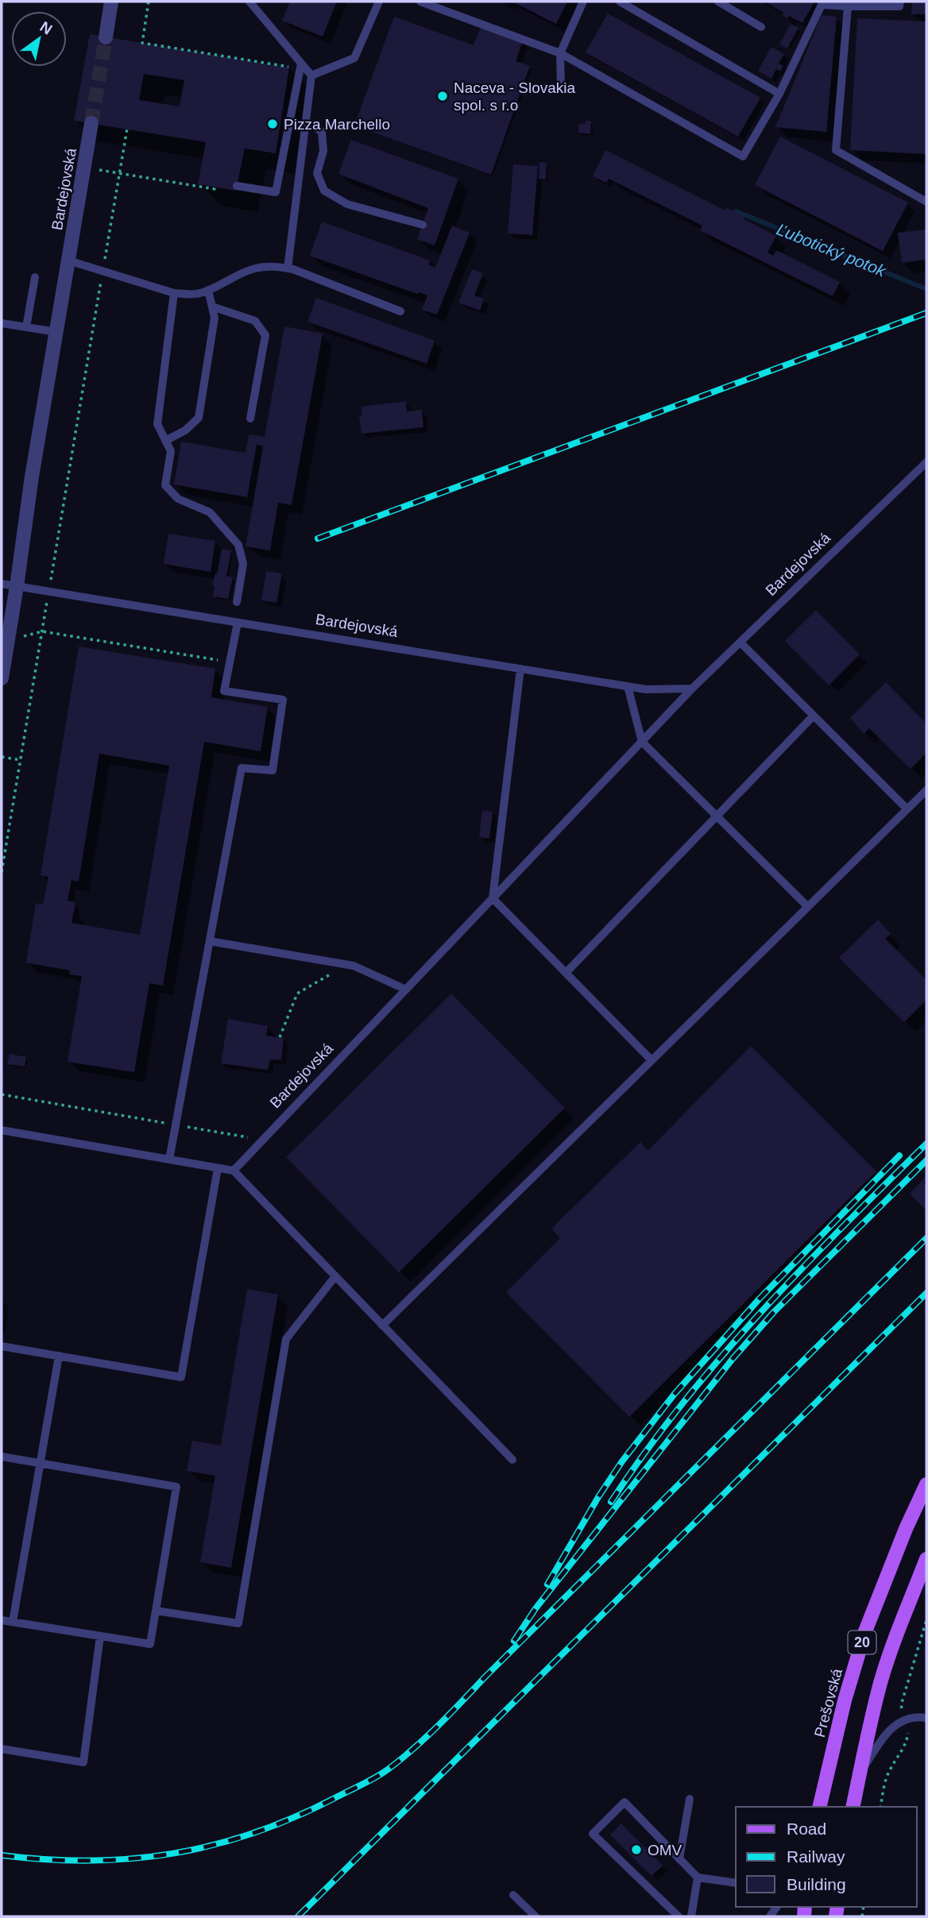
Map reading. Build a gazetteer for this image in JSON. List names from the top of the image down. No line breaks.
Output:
{"streets":{"main road":["20","Prešovská"],"street":["Bardejovská"]},"water":["Ľubotický potok"],"places":["Naceva - Slovakia spol. s r.o","Pizza Marchello","OMV"],"legend":["Road","Railway","Building"],"north":"top right"}
